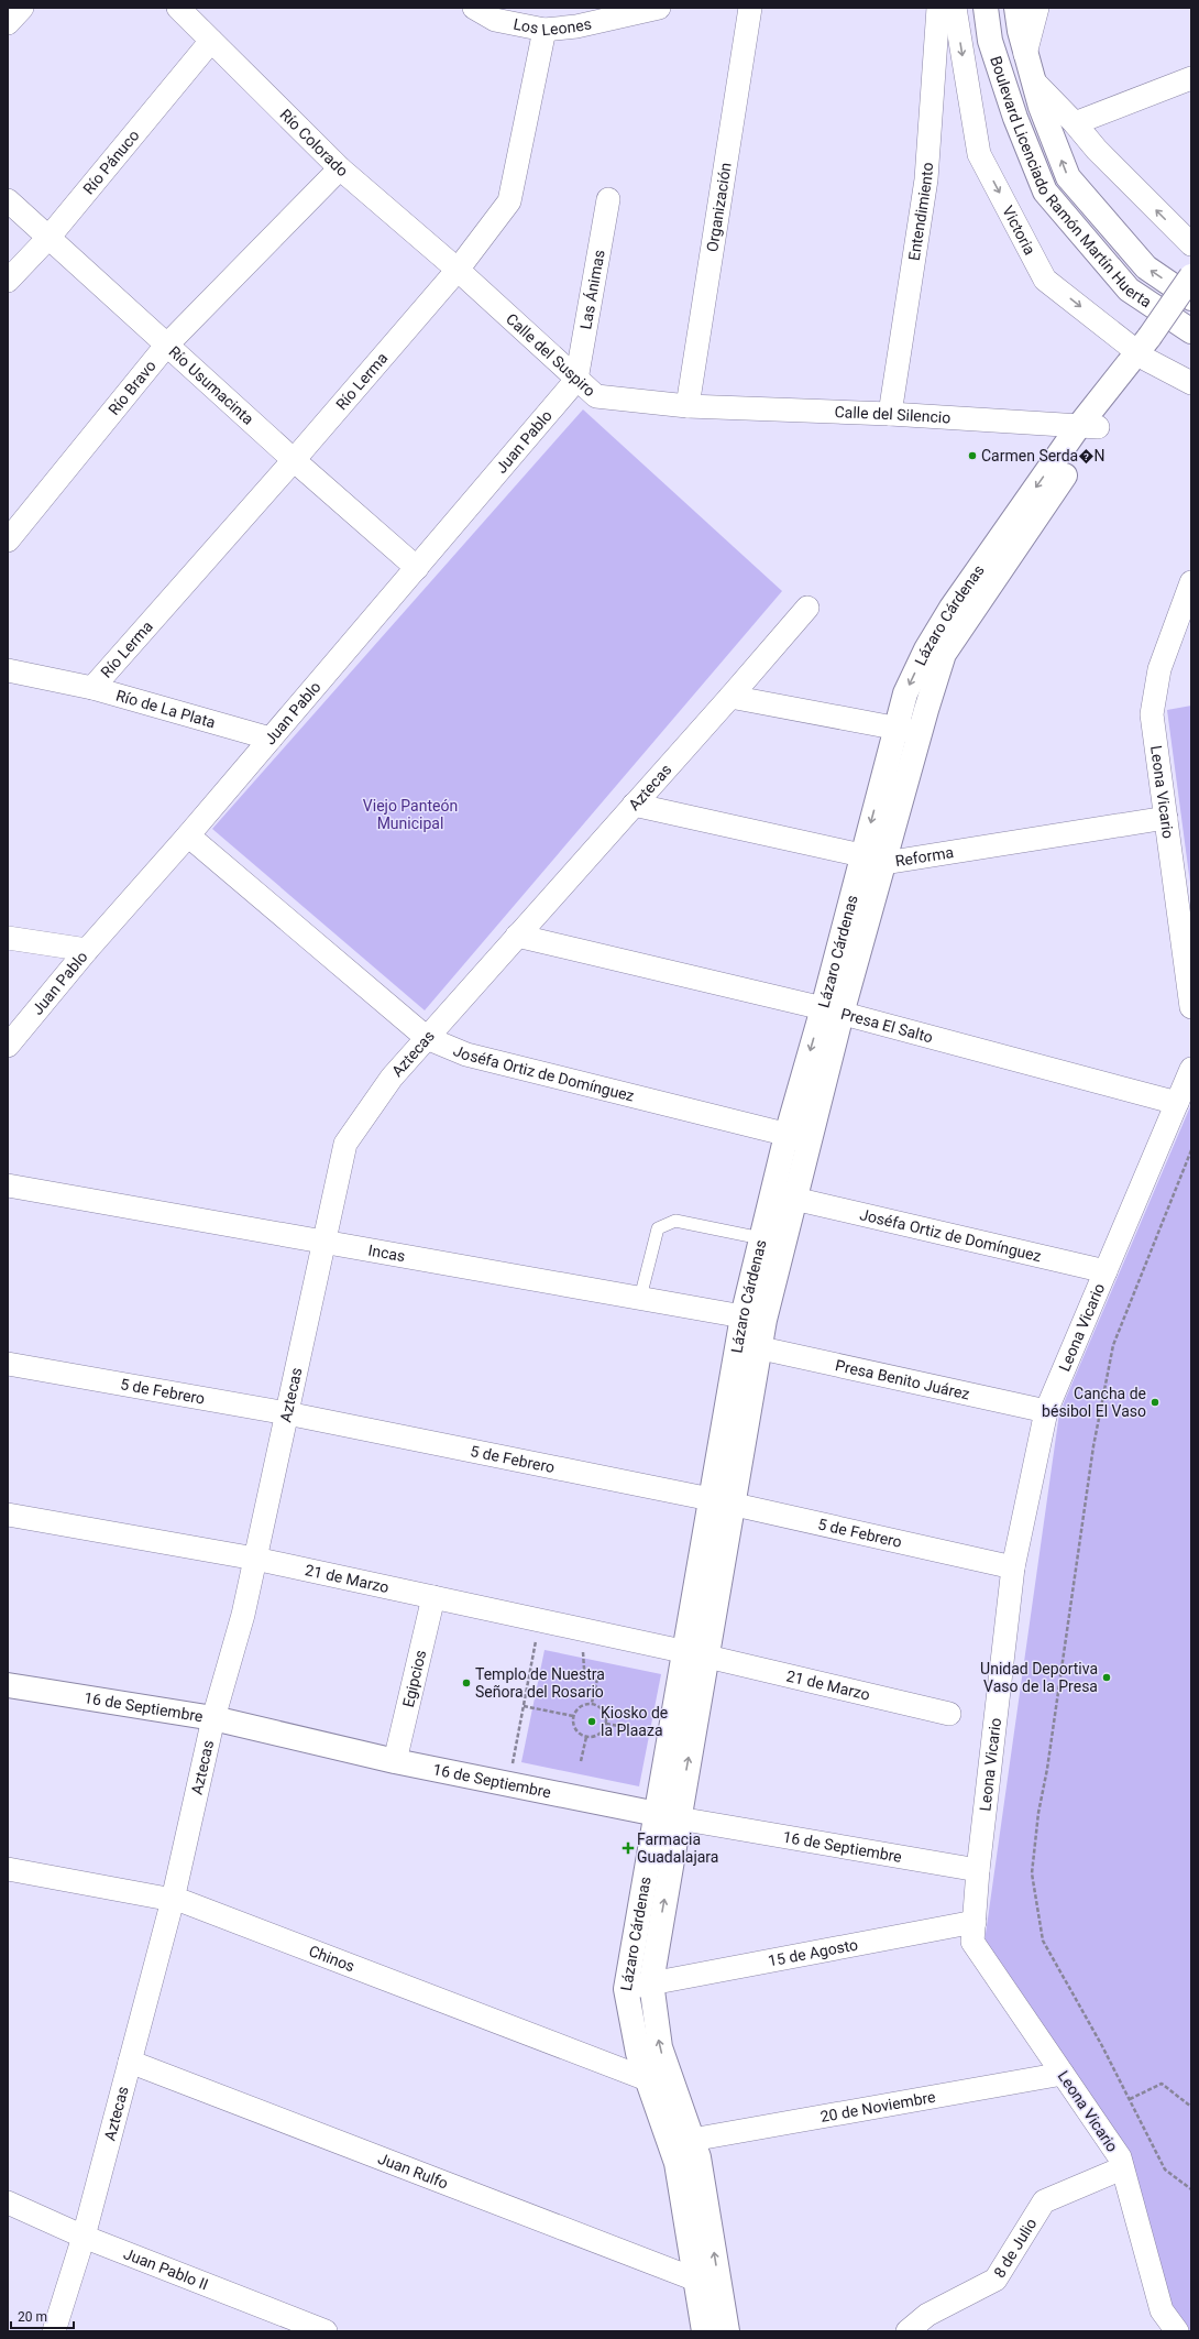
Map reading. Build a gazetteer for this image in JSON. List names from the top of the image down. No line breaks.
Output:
{"streets":{"street":["Los Leones","Río Colorado","Río Pánuco","Boulevard Licenciado Ramón Martín Huerta","Organización","Entendimiento","Victoria","Las Ánimas","Calle del Suspiro","Río Lerma","Río Usumacinta","Río Bravo","Calle del Silencio","Juan Pablo","Lázaro Cárdenas","Río de La Plata","Aztecas","Leona Vicario","Reforma","Presa El Salto","Joséfa Ortiz de Domínguez","Incas","Presa Benito Juárez","5 de Febrero","21 de Marzo","Egipcios","16 de Septiembre","15 de Agosto","Chinos","20 de Noviembre","Juan Rulfo","8 de Julio","Juan Pablo II"]},"crossings":[["Los Leones","Río Lerma"],["Río Colorado","Río Pánuco"],["Río Colorado","Calle del Suspiro"],["Río Colorado","Río Lerma"],["Río Colorado","Río Bravo"],["Río Pánuco","Río Usumacinta"],["Organización","Calle del Suspiro"],["Organización","Calle del Silencio"],["Entendimiento","Calle del Silencio"],["Victoria","Lázaro Cárdenas"],["Las Ánimas","Calle del Suspiro"],["Las Ánimas","Juan Pablo"],["Calle del Suspiro","Río Lerma"],["Calle del Suspiro","Calle del Silencio"],["Calle del Suspiro","Juan Pablo"],["Río Lerma","Río Usumacinta"],["Río Lerma","Río de La Plata"],["Río Usumacinta","Río Bravo"],["Río Usumacinta","Juan Pablo"],["Calle del Silencio","Lázaro Cárdenas"],["Juan Pablo","Río de La Plata"],["Juan Pablo","Joséfa Ortiz de Domínguez"],["Lázaro Cárdenas","Reforma"],["Lázaro Cárdenas","Presa El Salto"],["Lázaro Cárdenas","Joséfa Ortiz de Domínguez"],["Lázaro Cárdenas","Incas"],["Lázaro Cárdenas","Presa Benito Juárez"],["Lázaro Cárdenas","5 de Febrero"],["Lázaro Cárdenas","21 de Marzo"],["Lázaro Cárdenas","16 de Septiembre"],["Lázaro Cárdenas","15 de Agosto"],["Lázaro Cárdenas","Chinos"],["Lázaro Cárdenas","20 de Noviembre"],["Lázaro Cárdenas","Juan Rulfo"],["Aztecas","Reforma"],["Aztecas","Presa El Salto"],["Aztecas","Joséfa Ortiz de Domínguez"],["Aztecas","Incas"],["Aztecas","5 de Febrero"],["Aztecas","21 de Marzo"],["Aztecas","16 de Septiembre"],["Aztecas","Chinos"],["Aztecas","Juan Rulfo"],["Aztecas","Juan Pablo II"],["Leona Vicario","Reforma"],["Leona Vicario","Presa El Salto"],["Leona Vicario","Joséfa Ortiz de Domínguez"],["Leona Vicario","Presa Benito Juárez"],["Leona Vicario","5 de Febrero"],["Leona Vicario","16 de Septiembre"],["Leona Vicario","15 de Agosto"],["Leona Vicario","20 de Noviembre"],["Leona Vicario","8 de Julio"],["21 de Marzo","Egipcios"],["Egipcios","16 de Septiembre"]],"parks":["Viejo Panteón Municipal"],"places":{"other":["Carmen Serda�N","Cancha de bésibol El Vaso","Unidad Deportiva Vaso de la Presa","Templo de Nuestra Señora del Rosario","Kiosko de la Plaaza"],"health":["Farmacia Guadalajara"]},"scale_bar":"20 m"}
